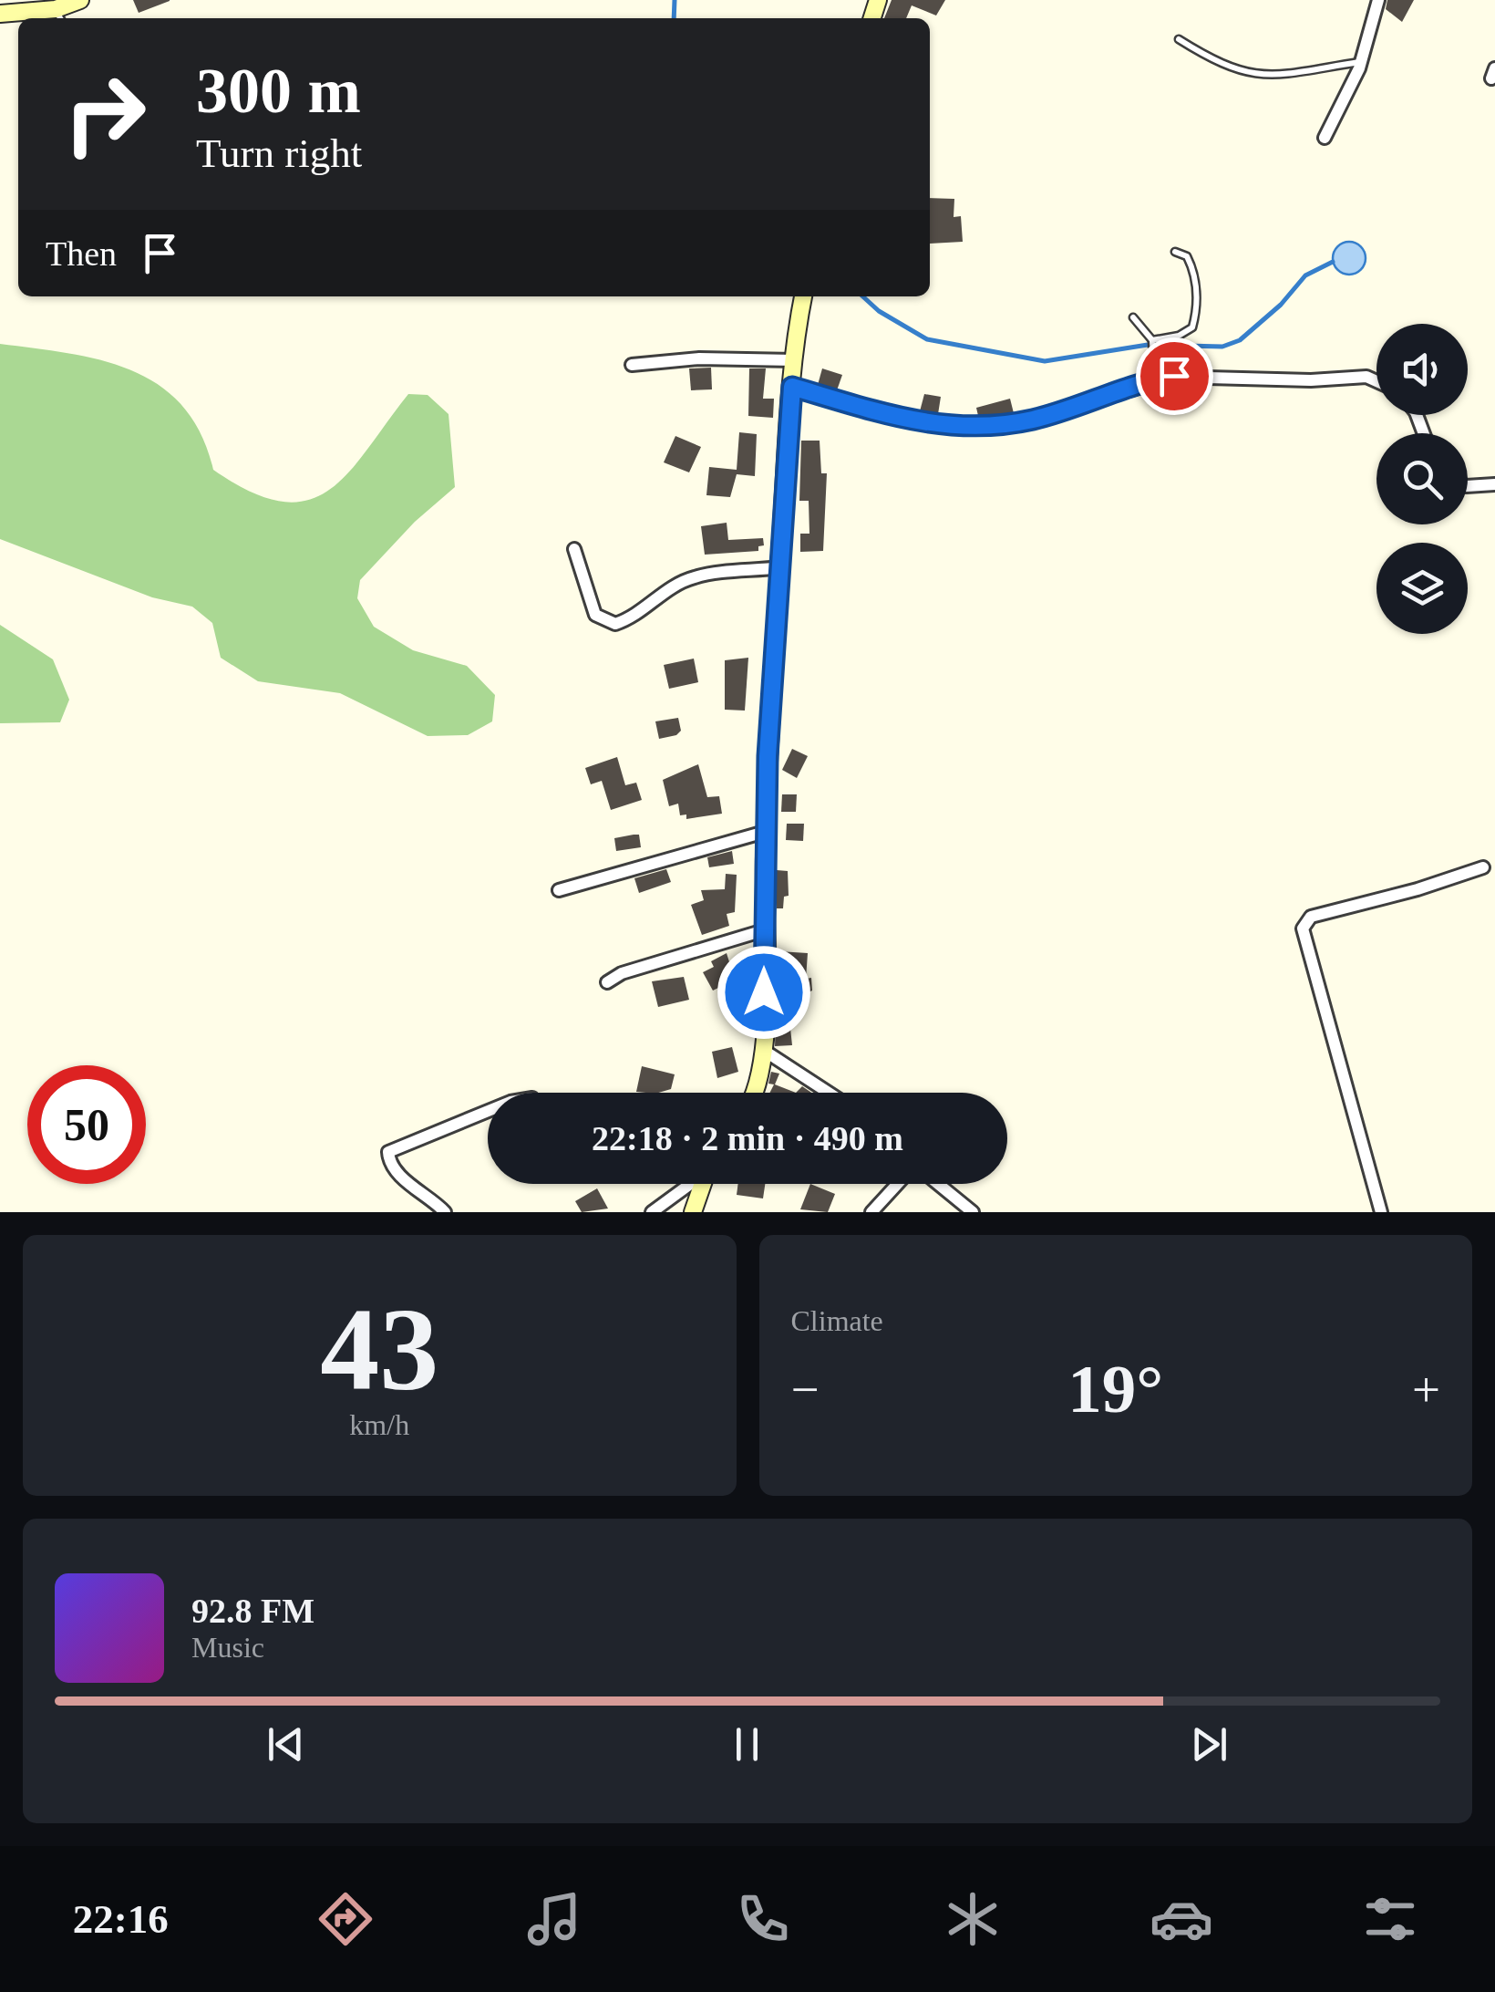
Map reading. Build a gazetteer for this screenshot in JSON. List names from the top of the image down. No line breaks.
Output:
{"page":{"turn":["300 m","Turn right"],"then":"Then","limit":"50","trip":"22:18 · 2 min · 490 m","tile":[["43","km/h"],"Climate"],"heat":["−","19°","+"],"song":["92.8 FM","Music"],"tabs":"22:16"}}
